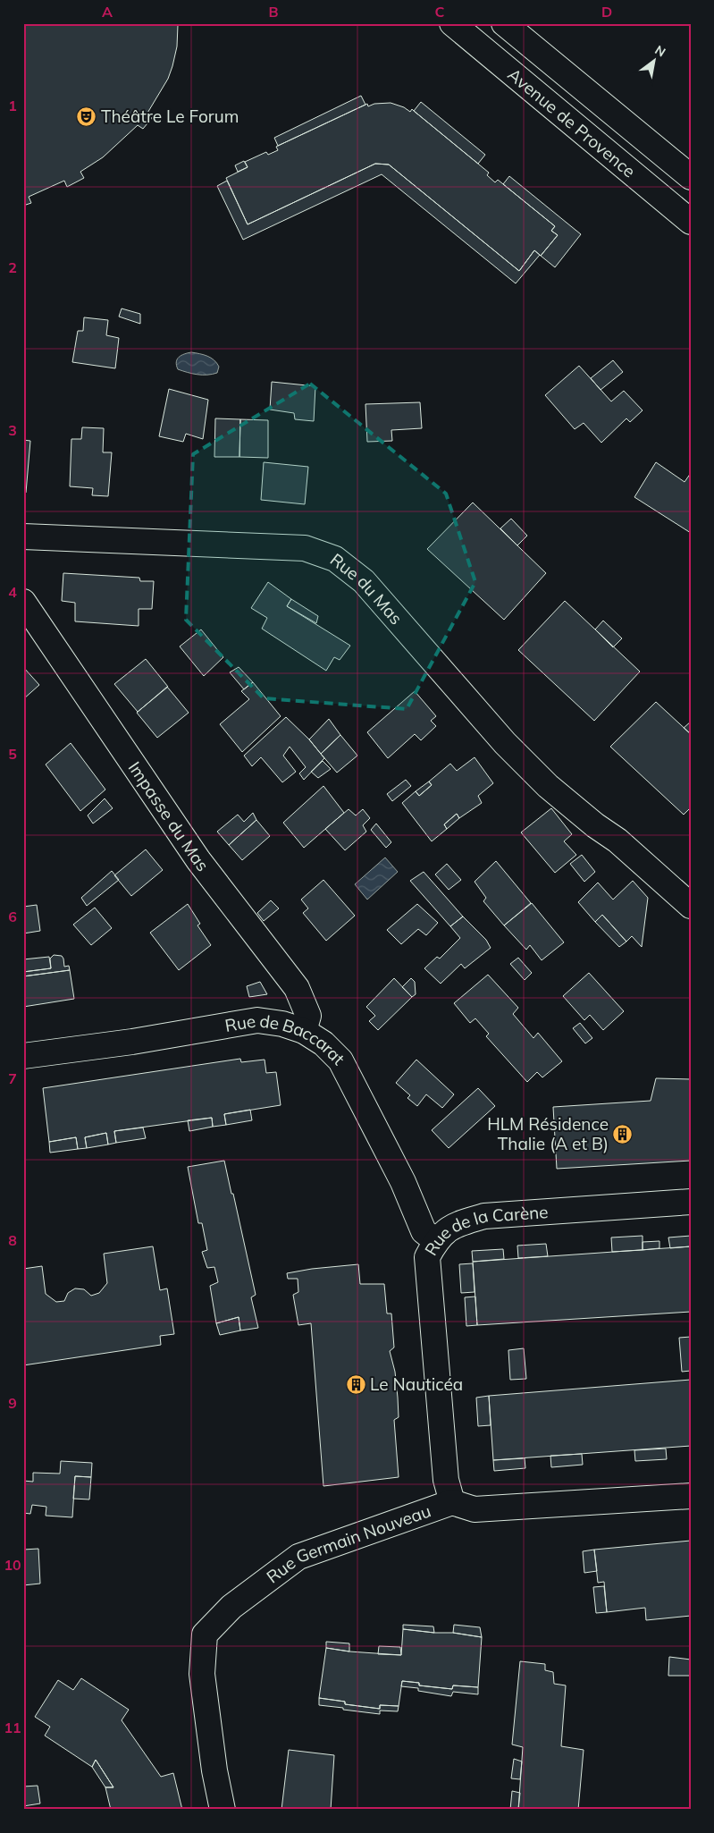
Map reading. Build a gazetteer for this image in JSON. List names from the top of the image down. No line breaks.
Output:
{"streets":{"street":["Avenue de Provence","Rue du Mas","Impasse du Mas","Rue de Baccarat","Rue de la Carène","Rue Germain Nouveau"]},"crossings":[["Impasse du Mas","Rue de Baccarat"],["Rue de Baccarat","Rue de la Carène"],["Rue de la Carène","Rue Germain Nouveau"]],"places":{"theatre":["Théâtre Le Forum"],"building":["HLM Résidence Thalie (A et B)","Le Nauticéa"]},"north":"top right","grid":{"columns":["A","B","C","D"],"rows":["1","2","3","4","5","6","7","8","9","10","11"]}}
